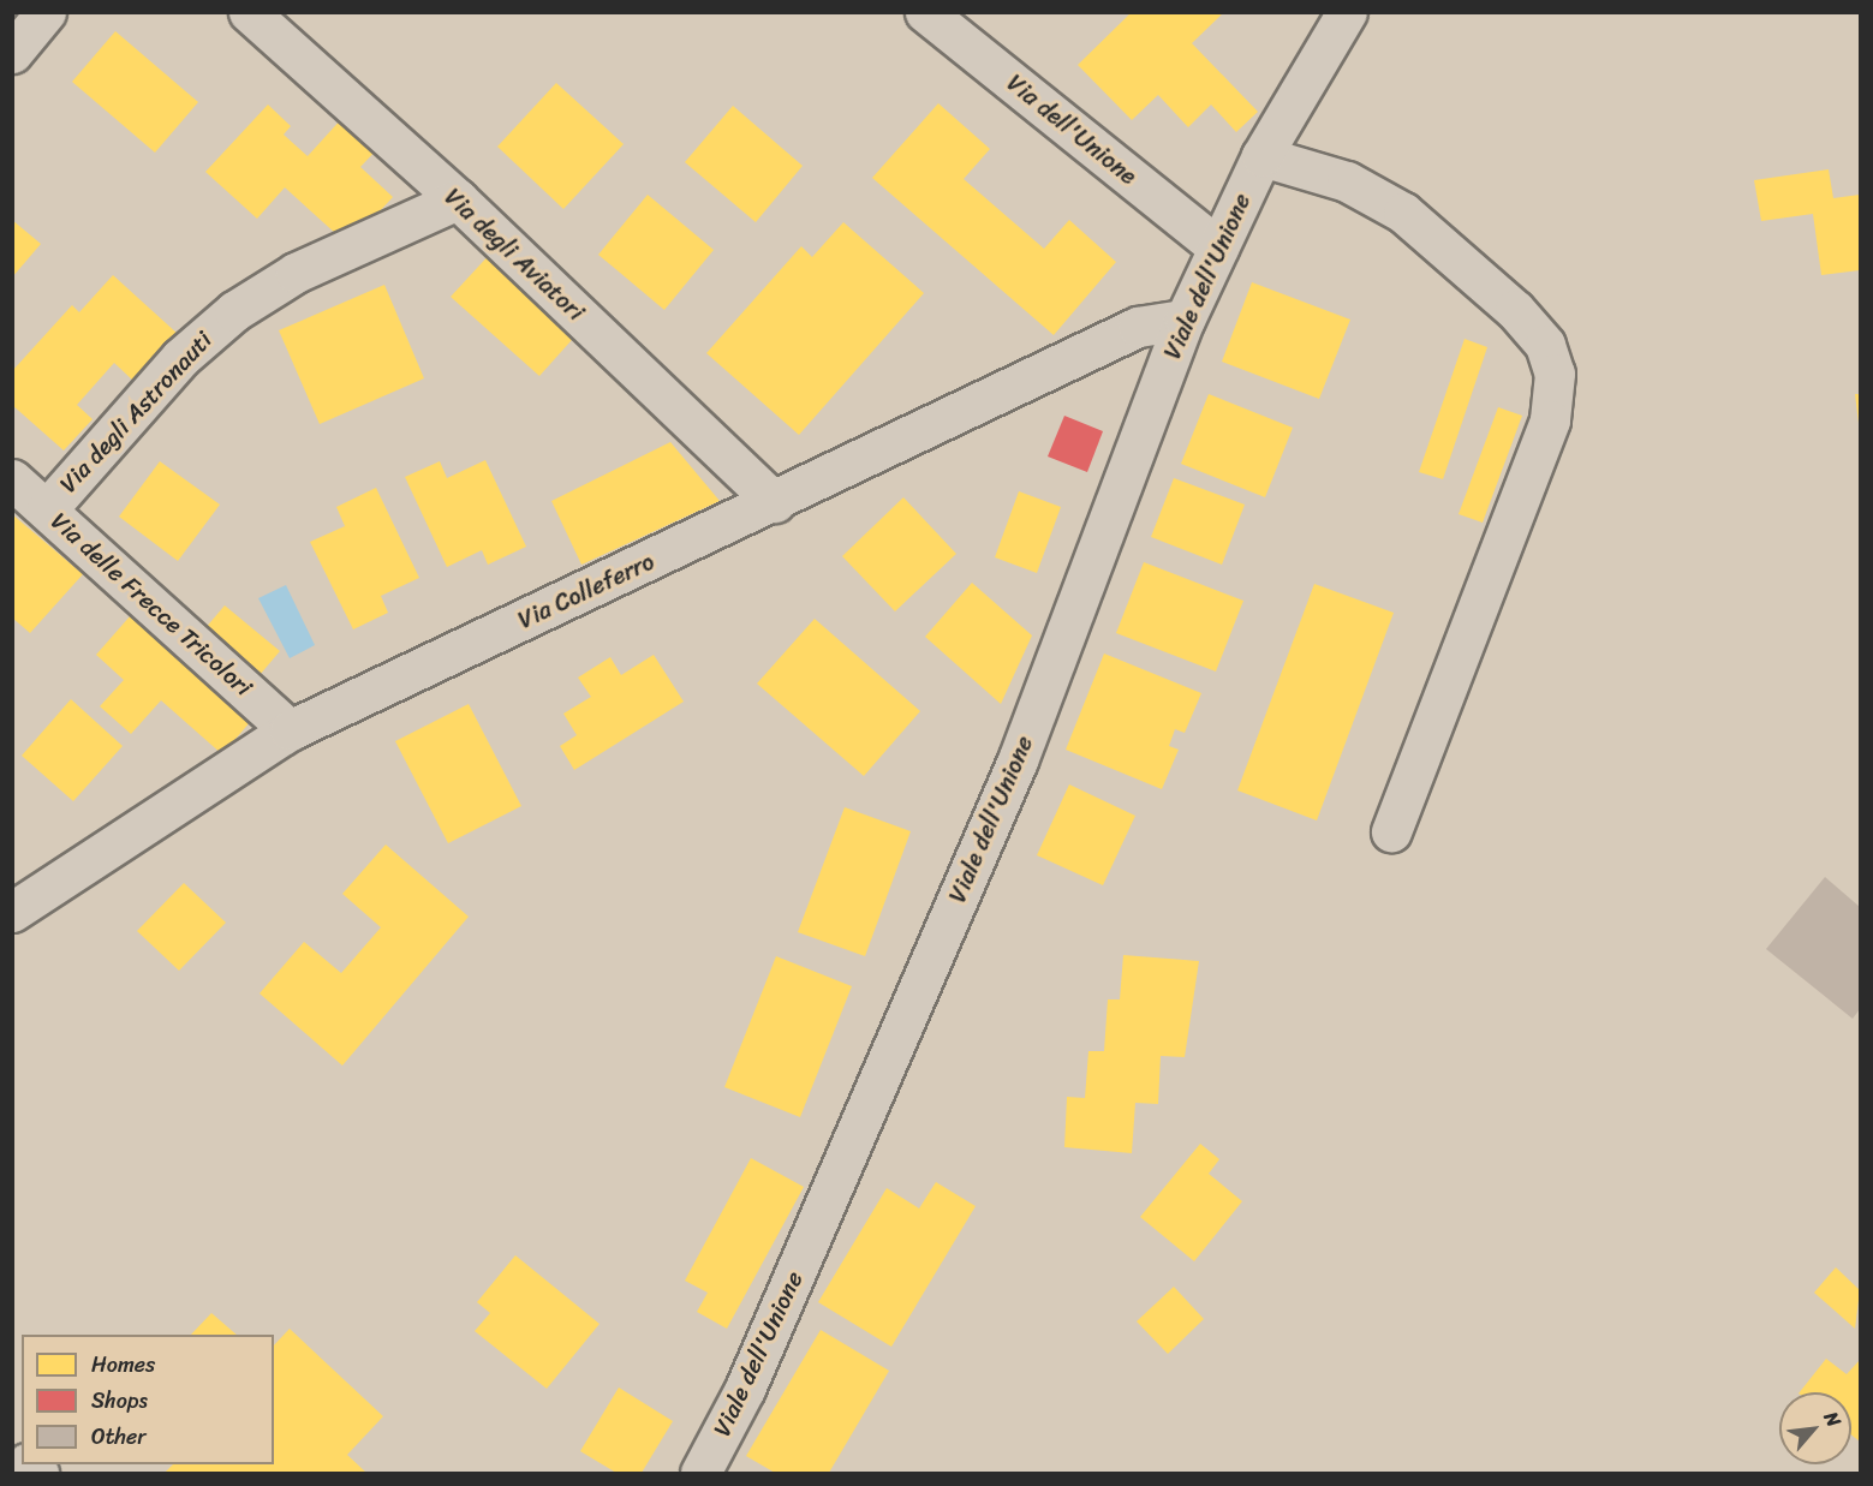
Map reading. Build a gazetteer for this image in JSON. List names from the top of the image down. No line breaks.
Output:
{"streets":{"street":["Via dell'Unione","Via degli Aviatori","Viale dell'Unione","Via degli Astronauti","Via Colleferro","Via delle Frecce Tricolori"]},"crossings":[["Via dell'Unione","Viale dell'Unione"],["Via degli Aviatori","Via degli Astronauti"],["Via degli Aviatori","Via Colleferro"],["Viale dell'Unione","Via Colleferro"],["Via degli Astronauti","Via delle Frecce Tricolori"],["Via Colleferro","Via delle Frecce Tricolori"]],"legend":["Homes","Shops","Other"],"north":"top right"}
